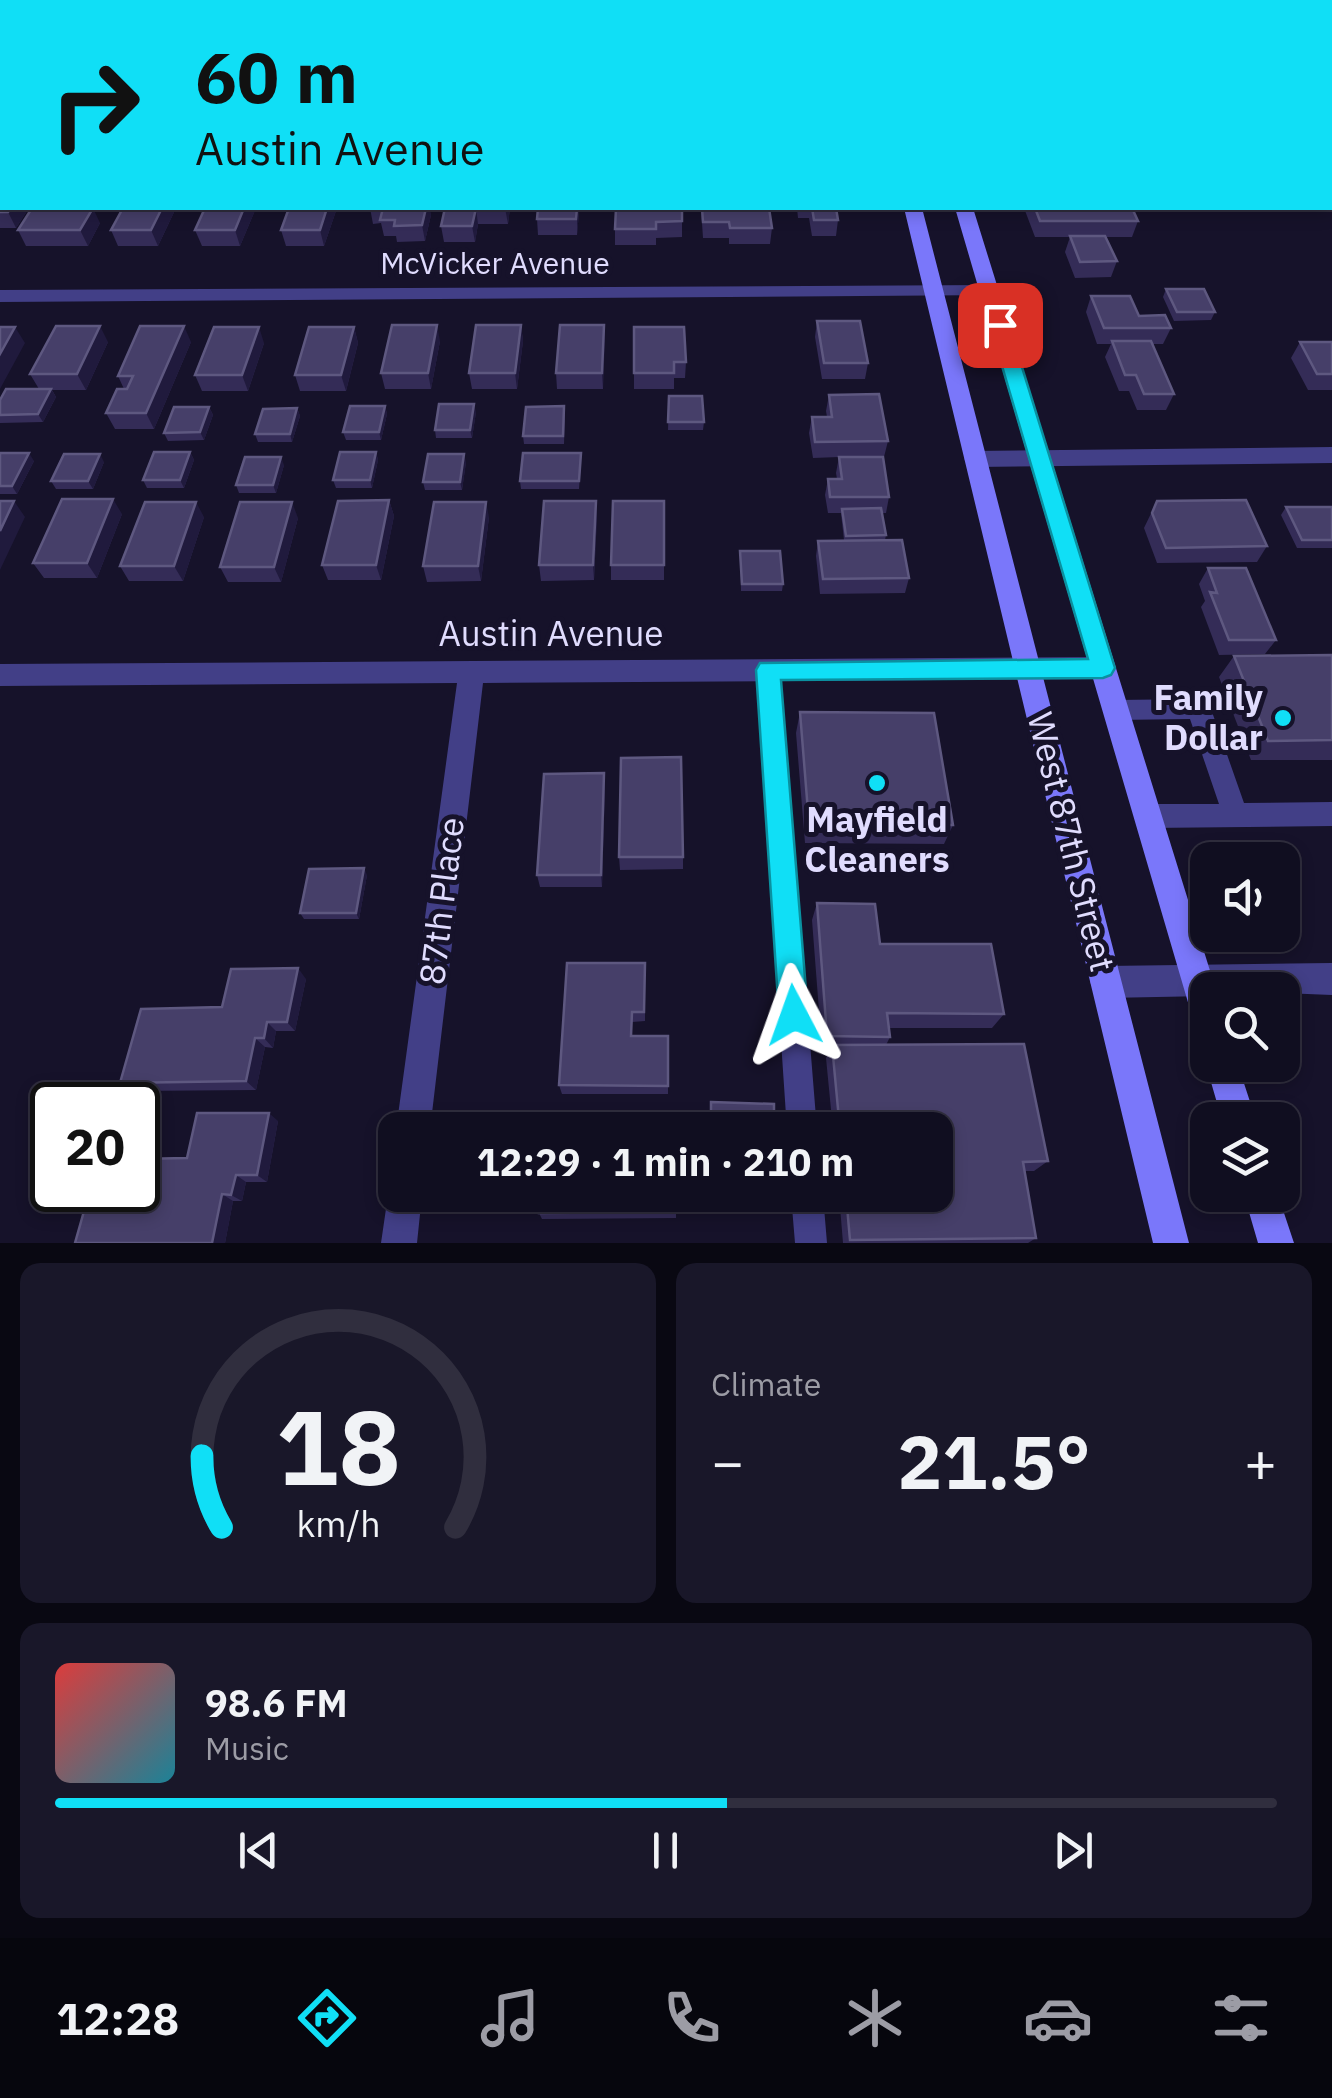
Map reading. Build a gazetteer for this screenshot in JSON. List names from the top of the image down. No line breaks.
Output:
{"streets":{"main road":["West 87th Street"],"street":["McVicker Avenue","Austin Avenue","87th Place"]},"crossings":[["McVicker Avenue","West 87th Street"],["Austin Avenue","West 87th Street"],["Austin Avenue","87th Place"]],"places":["Family Dollar","Mayfield Cleaners"],"page":{"turn":["60 m","Austin Avenue"],"limit":"20","trip":"12:29 · 1 min · 210 m","tile":"Climate","heat":["−","21.5°","+"],"song":["98.6 FM","Music"],"tabs":"12:28","gauge":["18","km/h"]}}
